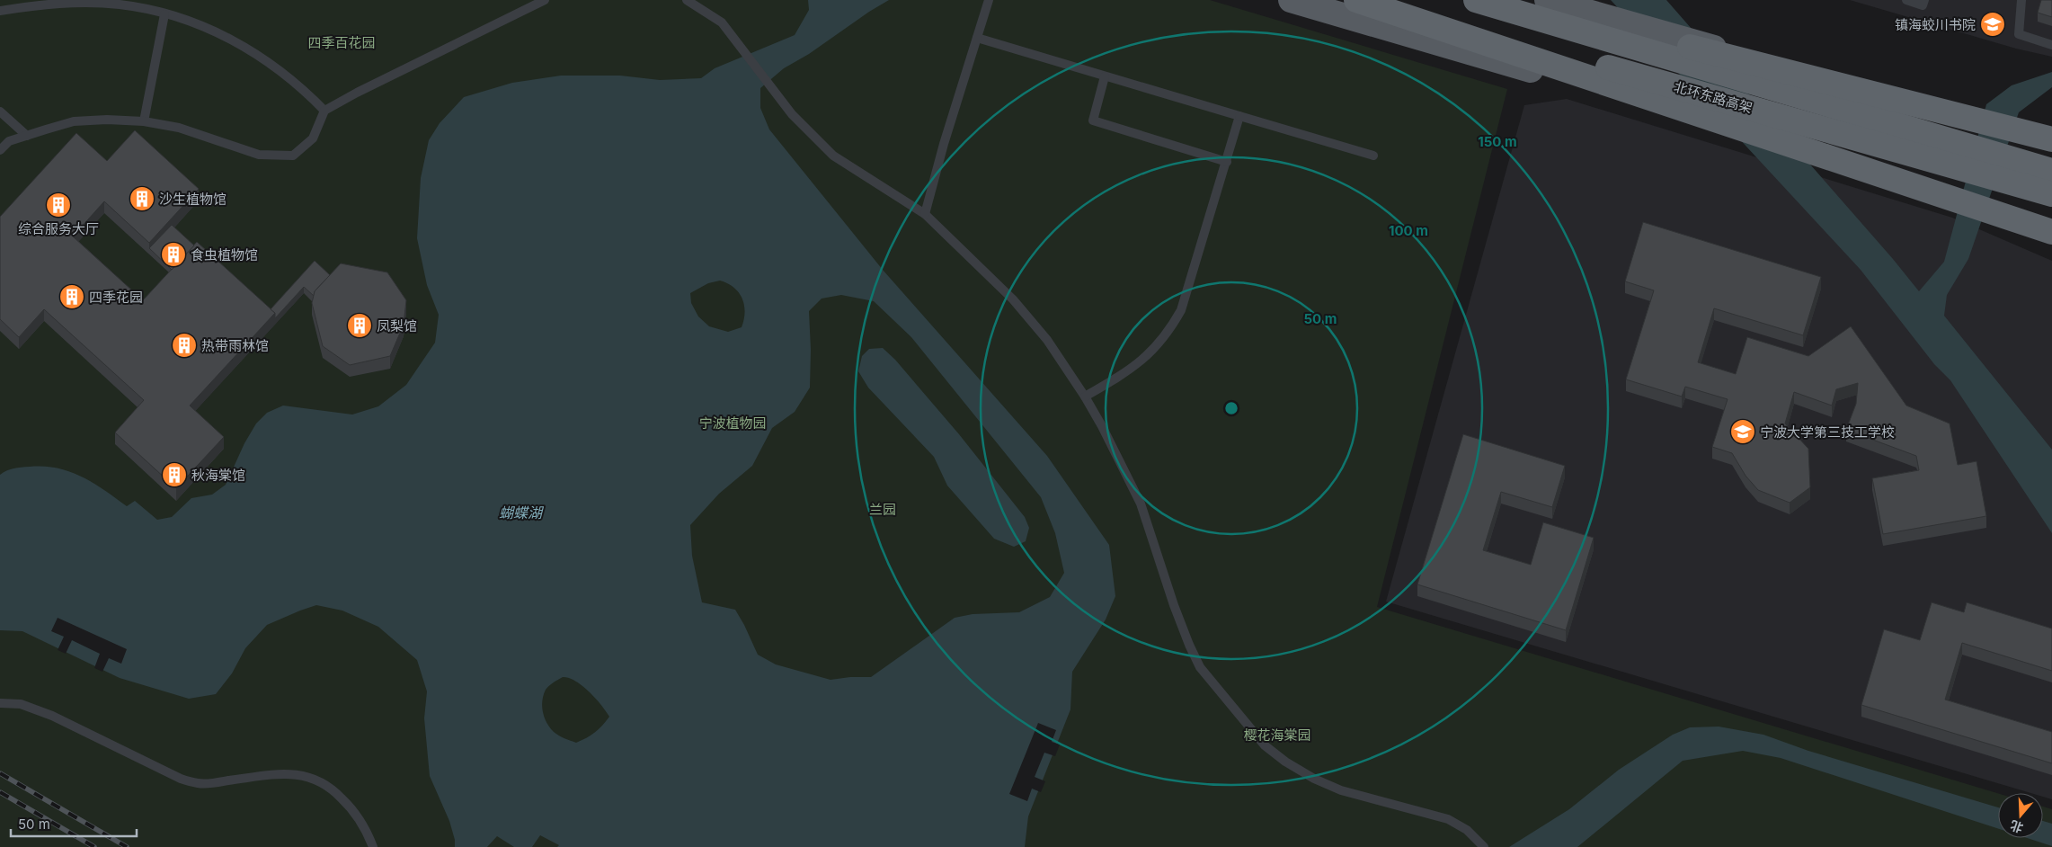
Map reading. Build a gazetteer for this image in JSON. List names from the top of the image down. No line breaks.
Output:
{"streets":{"highway":["北环东路高架"]},"water":["蝴蝶湖"],"parks":["四季百花园","宁波植物园","兰园","樱花海棠园"],"places":{"school or university":["镇海蛟川书院","宁波大学第三技工学校"],"building":["沙生植物馆","综合服务大厅","食虫植物馆","四季花园","凤梨馆","热带雨林馆","秋海棠馆"]},"scale_bar":"50 m","north":"bottom","rings":["150 m","100 m","50 m"]}
